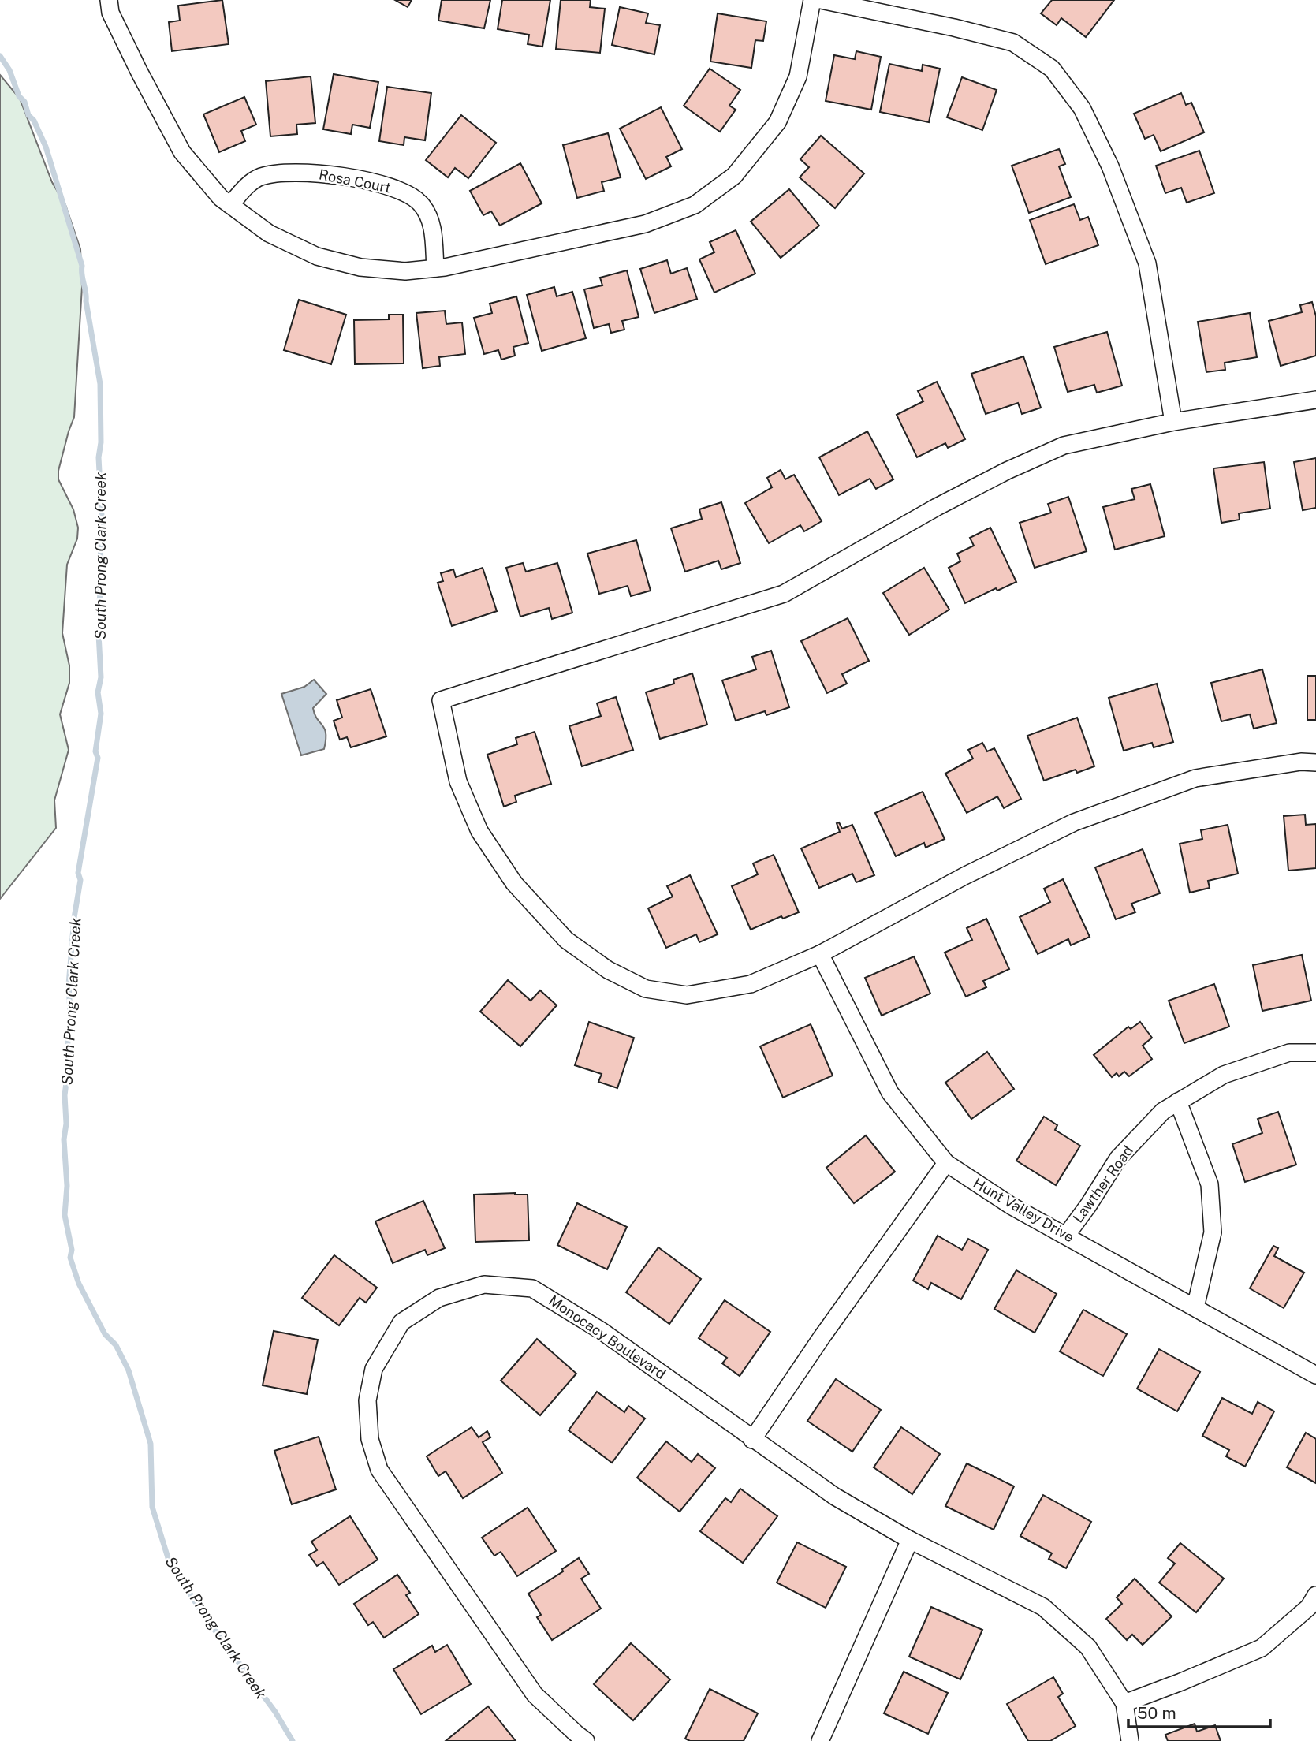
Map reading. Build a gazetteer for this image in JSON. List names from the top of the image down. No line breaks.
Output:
{"streets":{"street":["Rosa Court","Lawther Road","Hunt Valley Drive","Monocacy Boulevard"]},"crossings":[["Lawther Road","Hunt Valley Drive"]],"water":["South Prong Clark Creek"],"scale_bar":"50 m"}
